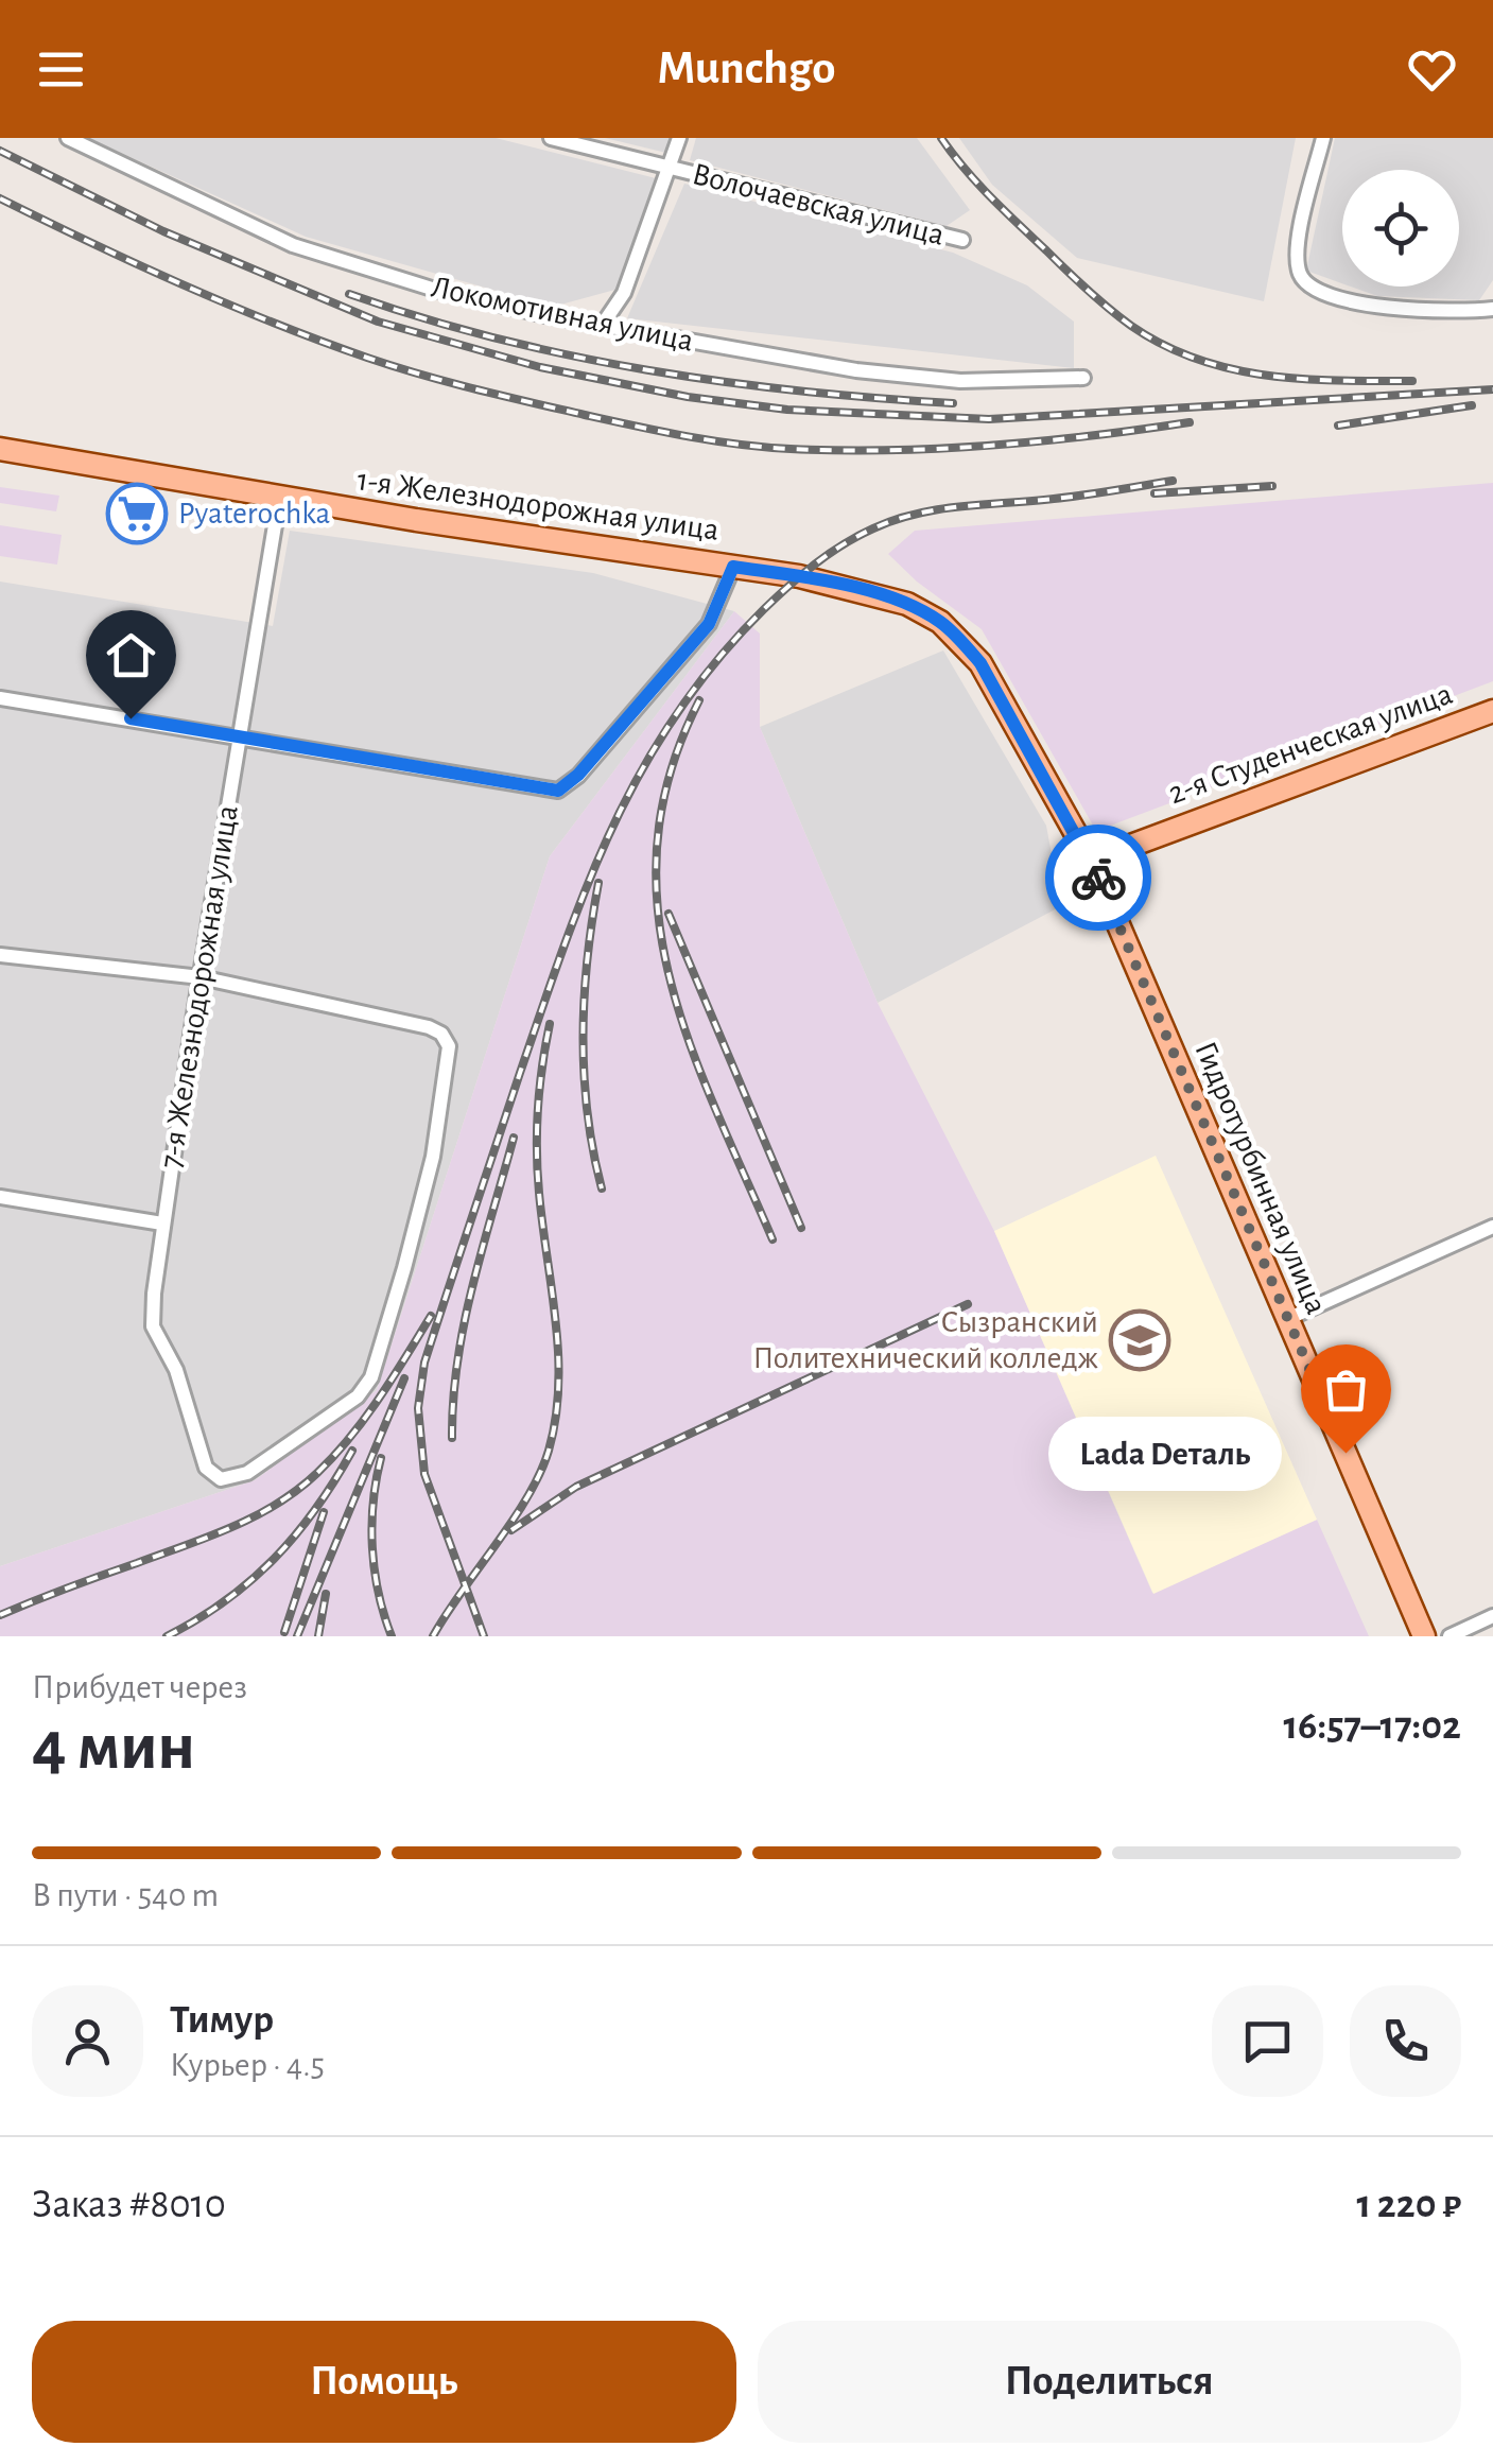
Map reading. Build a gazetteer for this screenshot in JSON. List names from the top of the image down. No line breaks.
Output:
{"streets":{"main road":["1-я Железнодорожная улица","2-я Студенческая улица","Гидротурбинная улица"],"street":["Волочаевская улица","Локомотивная улица","7-я Железнодорожная улица"]},"crossings":[["1-я Железнодорожная улица","2-я Студенческая улица"],["1-я Железнодорожная улица","7-я Железнодорожная улица"],["1-я Железнодорожная улица","Гидротурбинная улица"],["2-я Студенческая улица","Гидротурбинная улица"]],"places":{"supermarket":["Pyaterochka"],"school or university":["Сызранский Политехнический колледж"],"other":["Lada Dеталь"]},"page":{"header":"Munchgo","bubble":"Lada Dеталь","heading":["4 мин","Прибудет через","16:57–17:02"],"panel":["Тимур","Курьер · 4.5","Заказ #8010","1 220 ₽"],"bar":"В пути · 540 m","buttons":["Помощь","Поделиться"]}}
